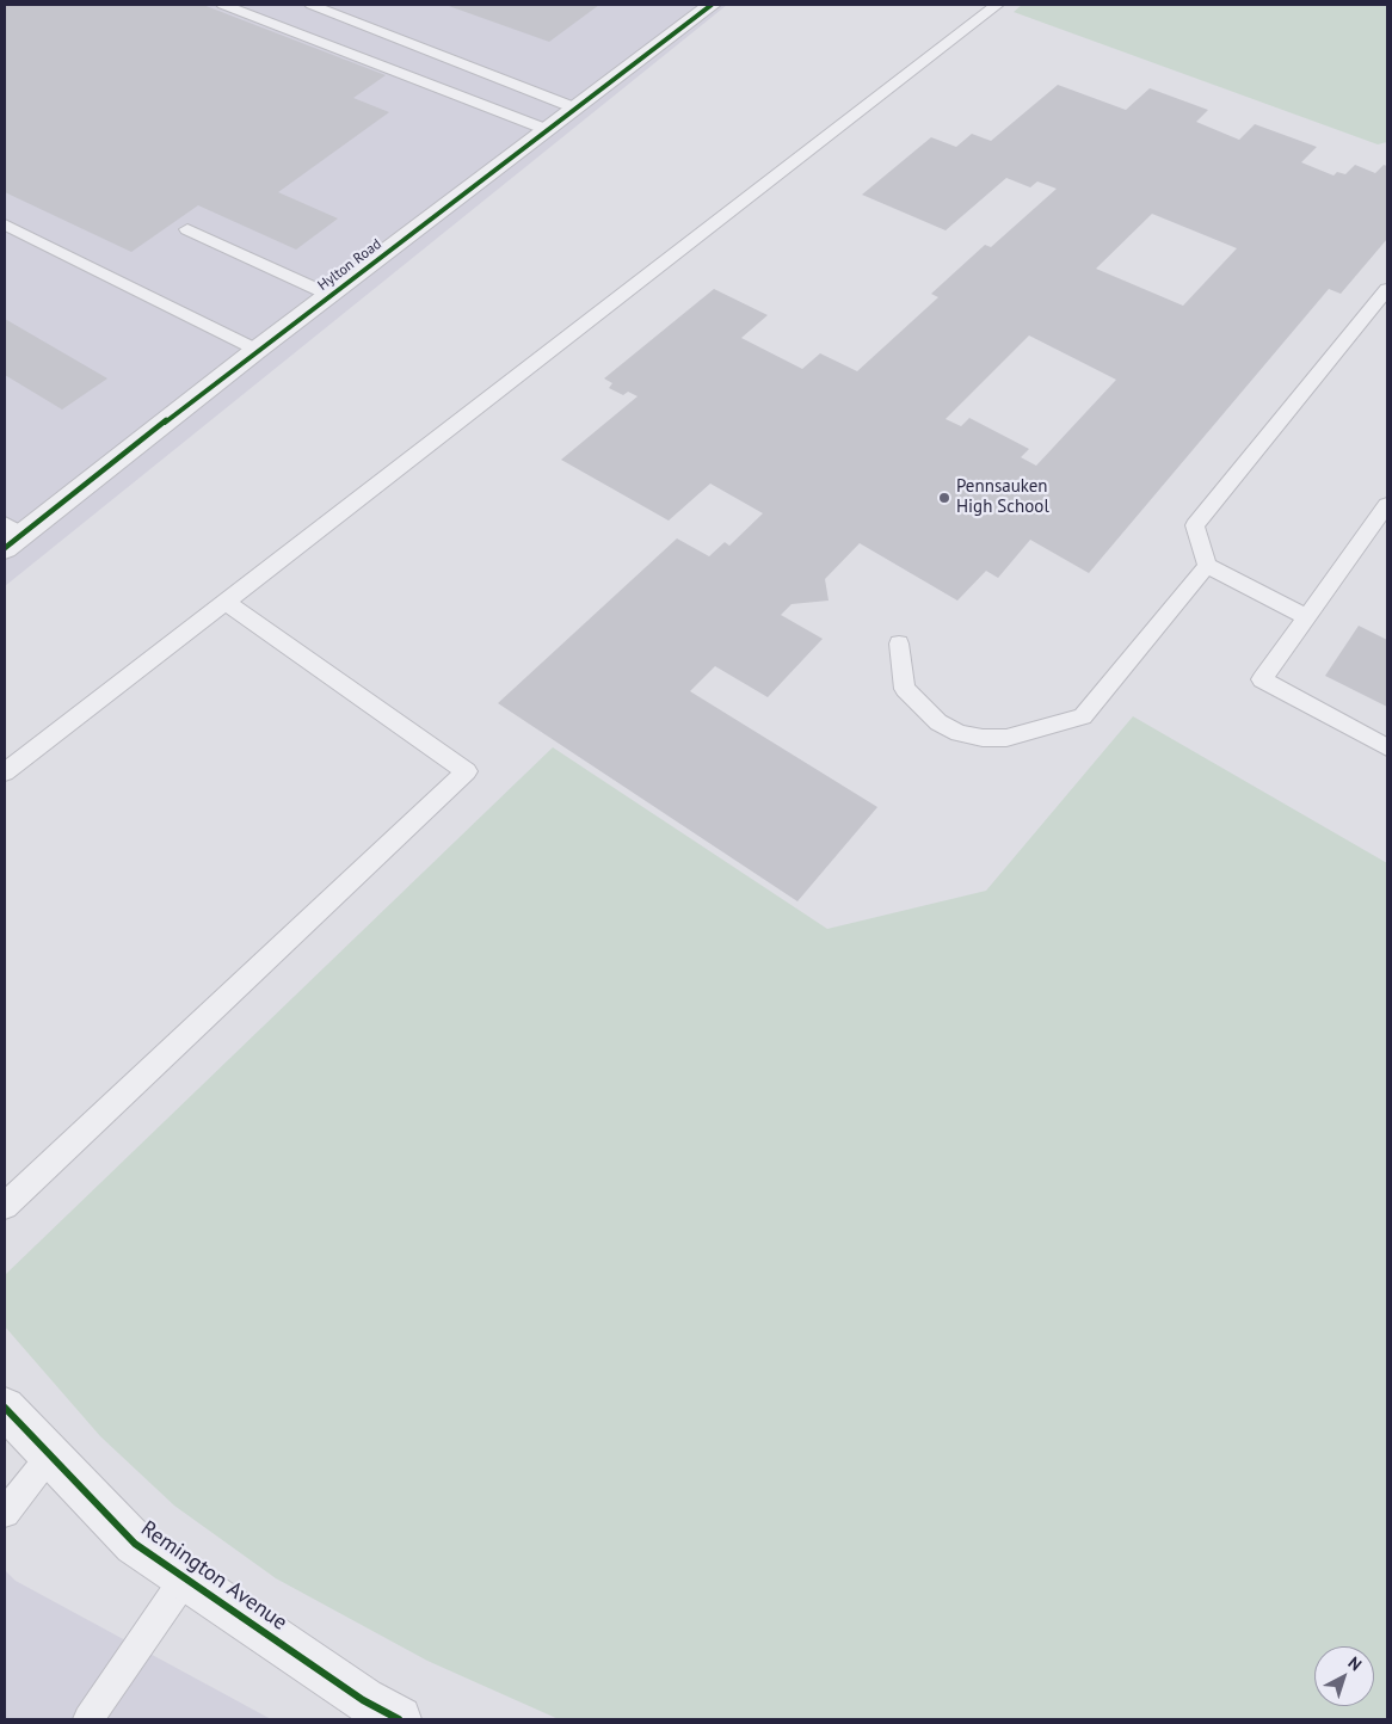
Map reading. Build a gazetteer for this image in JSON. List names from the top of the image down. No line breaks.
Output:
{"streets":{"street":["Hylton Road","Remington Avenue"]},"places":["Pennsauken High School"],"north":"top right"}
